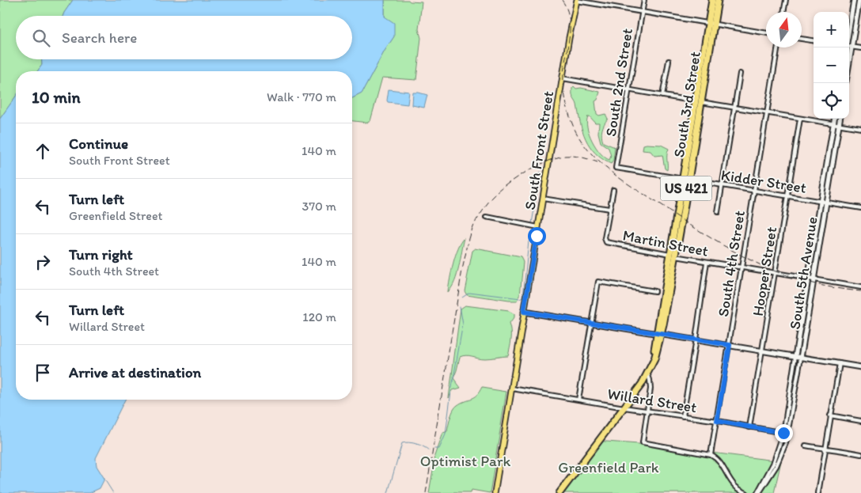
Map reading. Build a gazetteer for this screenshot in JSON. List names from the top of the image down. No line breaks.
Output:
{"streets":{"highway":["South 3rd Street","US 421"],"main road":["South Front Street"],"street":["South 2nd Street","Kidder Street","Martin Street","South 4th Street","Hooper Street","South 5th Avenue","Willard Street"]},"crossings":[["South 2nd Street","Kidder Street"],["South 3rd Street","Kidder Street"],["South 3rd Street","US 421"],["South 3rd Street","Martin Street"],["South 3rd Street","South 4th Street"],["South 3rd Street","Willard Street"],["South Front Street","Willard Street"],["Kidder Street","South 4th Street"],["Kidder Street","Hooper Street"],["Kidder Street","South 5th Avenue"],["US 421","Willard Street"],["Martin Street","South 4th Street"],["Martin Street","Hooper Street"],["Martin Street","South 5th Avenue"],["South 4th Street","Willard Street"],["Hooper Street","Willard Street"],["South 5th Avenue","Willard Street"]],"parks":["Optimist Park","Greenfield Park"],"north":"top","page":{"map_buttons":["+","−"],"search":"Search here","heading":["10 min","Walk · 770 m"],"list":[["Continue","South Front Street","140 m"],["Turn left","Greenfield Street","370 m"],["Turn right","South 4th Street","140 m"],["Turn left","Willard Street","120 m"],"Arrive at destination"]}}
